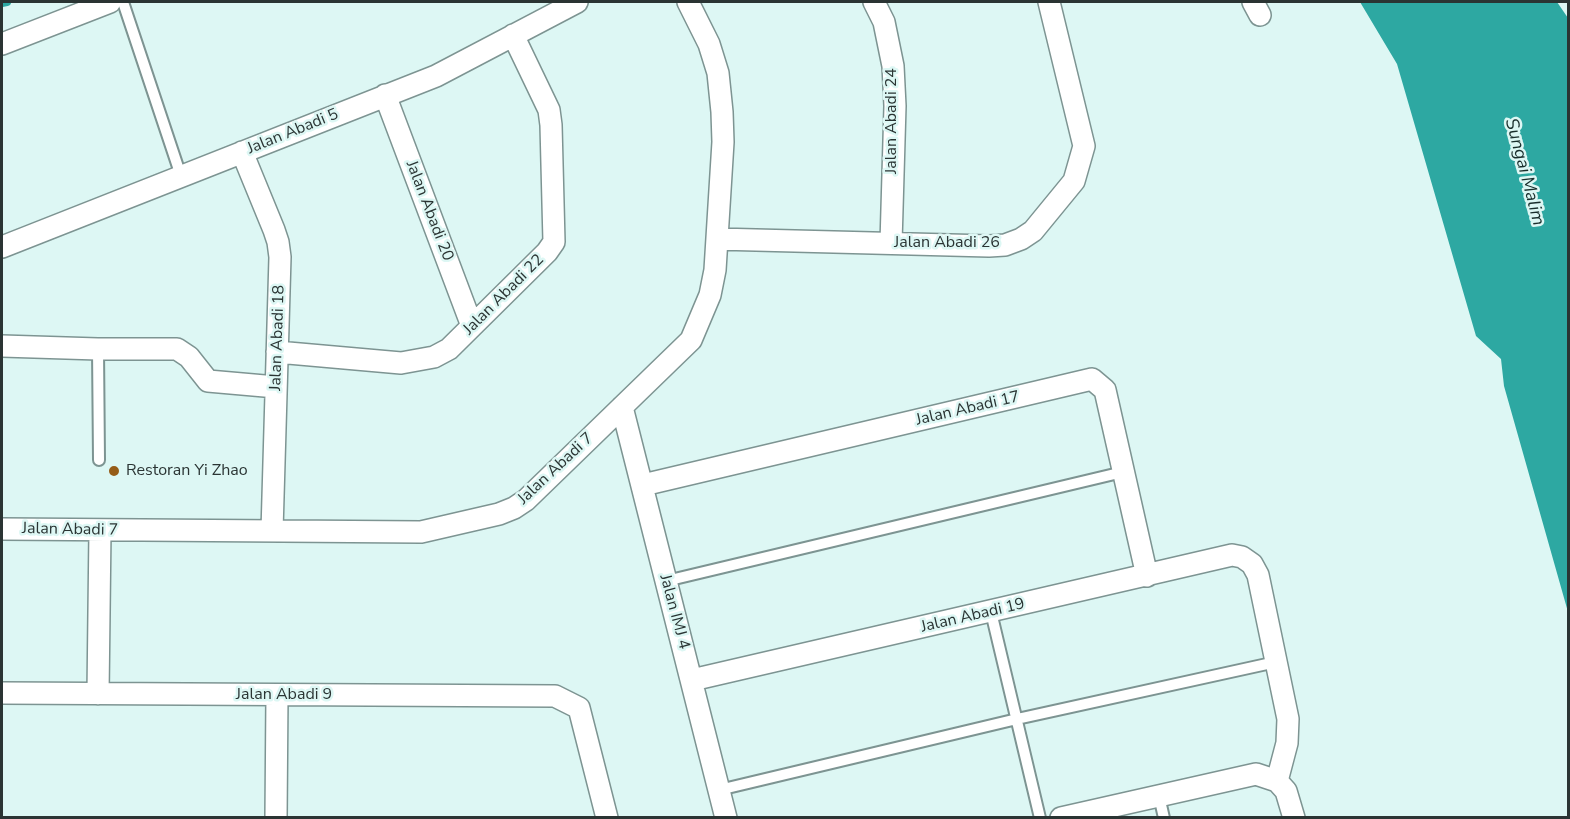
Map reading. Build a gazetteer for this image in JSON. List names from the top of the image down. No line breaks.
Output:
{"streets":{"street":["Jalan Abadi 24","Jalan Abadi 5","Jalan Abadi 20","Jalan Abadi 26","Jalan Abadi 22","Jalan Abadi 18","Jalan Abadi 17","Jalan Abadi 7","Jalan IMJ 4","Jalan Abadi 19","Jalan Abadi 9"]},"crossings":[["Jalan Abadi 24","Jalan Abadi 26"],["Jalan Abadi 5","Jalan Abadi 20"],["Jalan Abadi 5","Jalan Abadi 22"],["Jalan Abadi 5","Jalan Abadi 18"],["Jalan Abadi 20","Jalan Abadi 22"],["Jalan Abadi 26","Jalan Abadi 7"],["Jalan Abadi 22","Jalan Abadi 18"],["Jalan Abadi 18","Jalan Abadi 7"],["Jalan Abadi 17","Jalan IMJ 4"],["Jalan Abadi 17","Jalan Abadi 19"],["Jalan Abadi 7","Jalan IMJ 4"],["Jalan IMJ 4","Jalan Abadi 19"]],"water":["Sungai Malim"],"places":["Restoran Yi Zhao"]}
